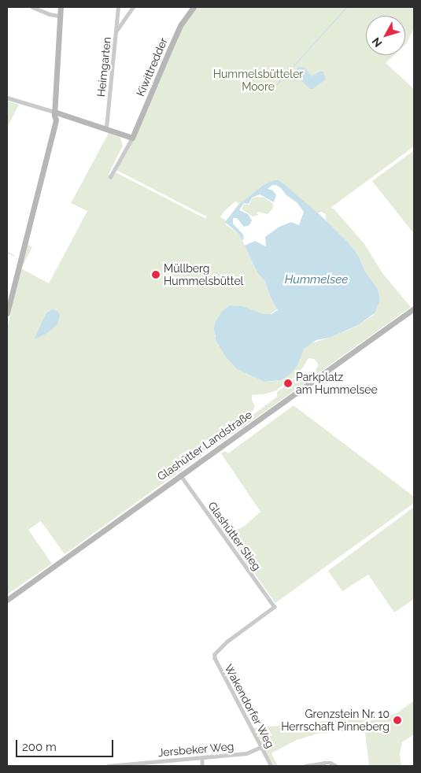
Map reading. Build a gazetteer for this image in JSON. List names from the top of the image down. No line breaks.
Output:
{"streets":{"street":["Heimgarten","Kiwittredder","Glashütter Landstraße","Glashütter Stieg","Wakendorfer Weg","Jersbeker Weg"]},"crossings":[["Glashütter Landstraße","Glashütter Stieg"],["Glashütter Stieg","Wakendorfer Weg"],["Wakendorfer Weg","Jersbeker Weg"]],"water":["Hummelsee"],"parks":["Hummelsbütteler Moore"],"places":["Müllberg Hummelsbüttel","Parkplatz am Hummelsee","Grenzstein Nr. 10 Herrschaft Pinneberg"],"scale_bar":"200 m","north":"bottom left"}
